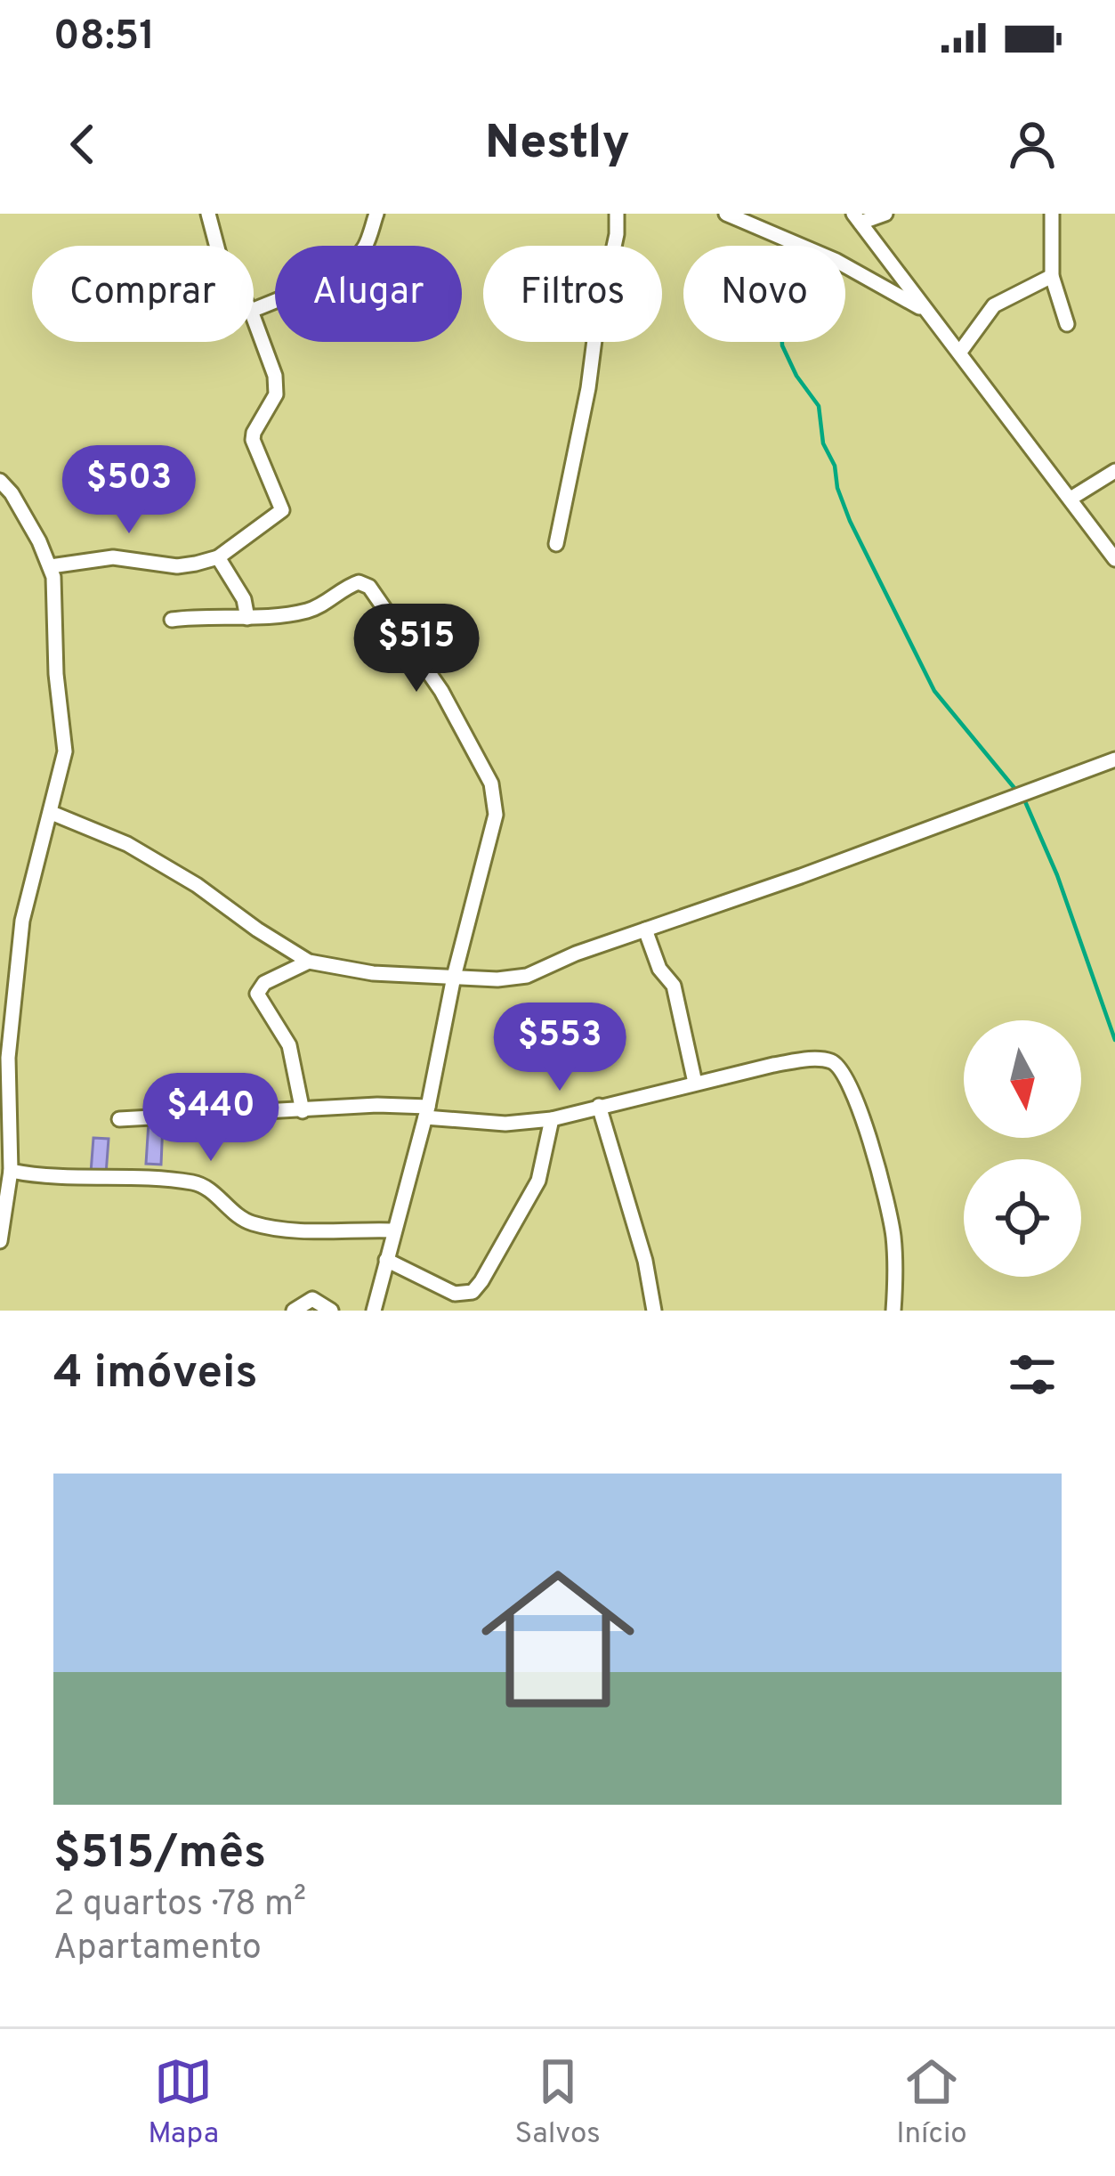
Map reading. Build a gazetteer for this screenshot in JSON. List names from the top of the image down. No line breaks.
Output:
{"north":"bottom","page":{"status":"08:51","header":"Nestly","chip":["Comprar","Alugar","Filtros","Novo"],"price":["$503","$515","$553","$440"],"heading":"4 imóveis","list":[{"name":"$515/mês","note":"2 quartos · 78 m² · Apartamento"}],"tabs":["Mapa","Salvos","Início"]}}
